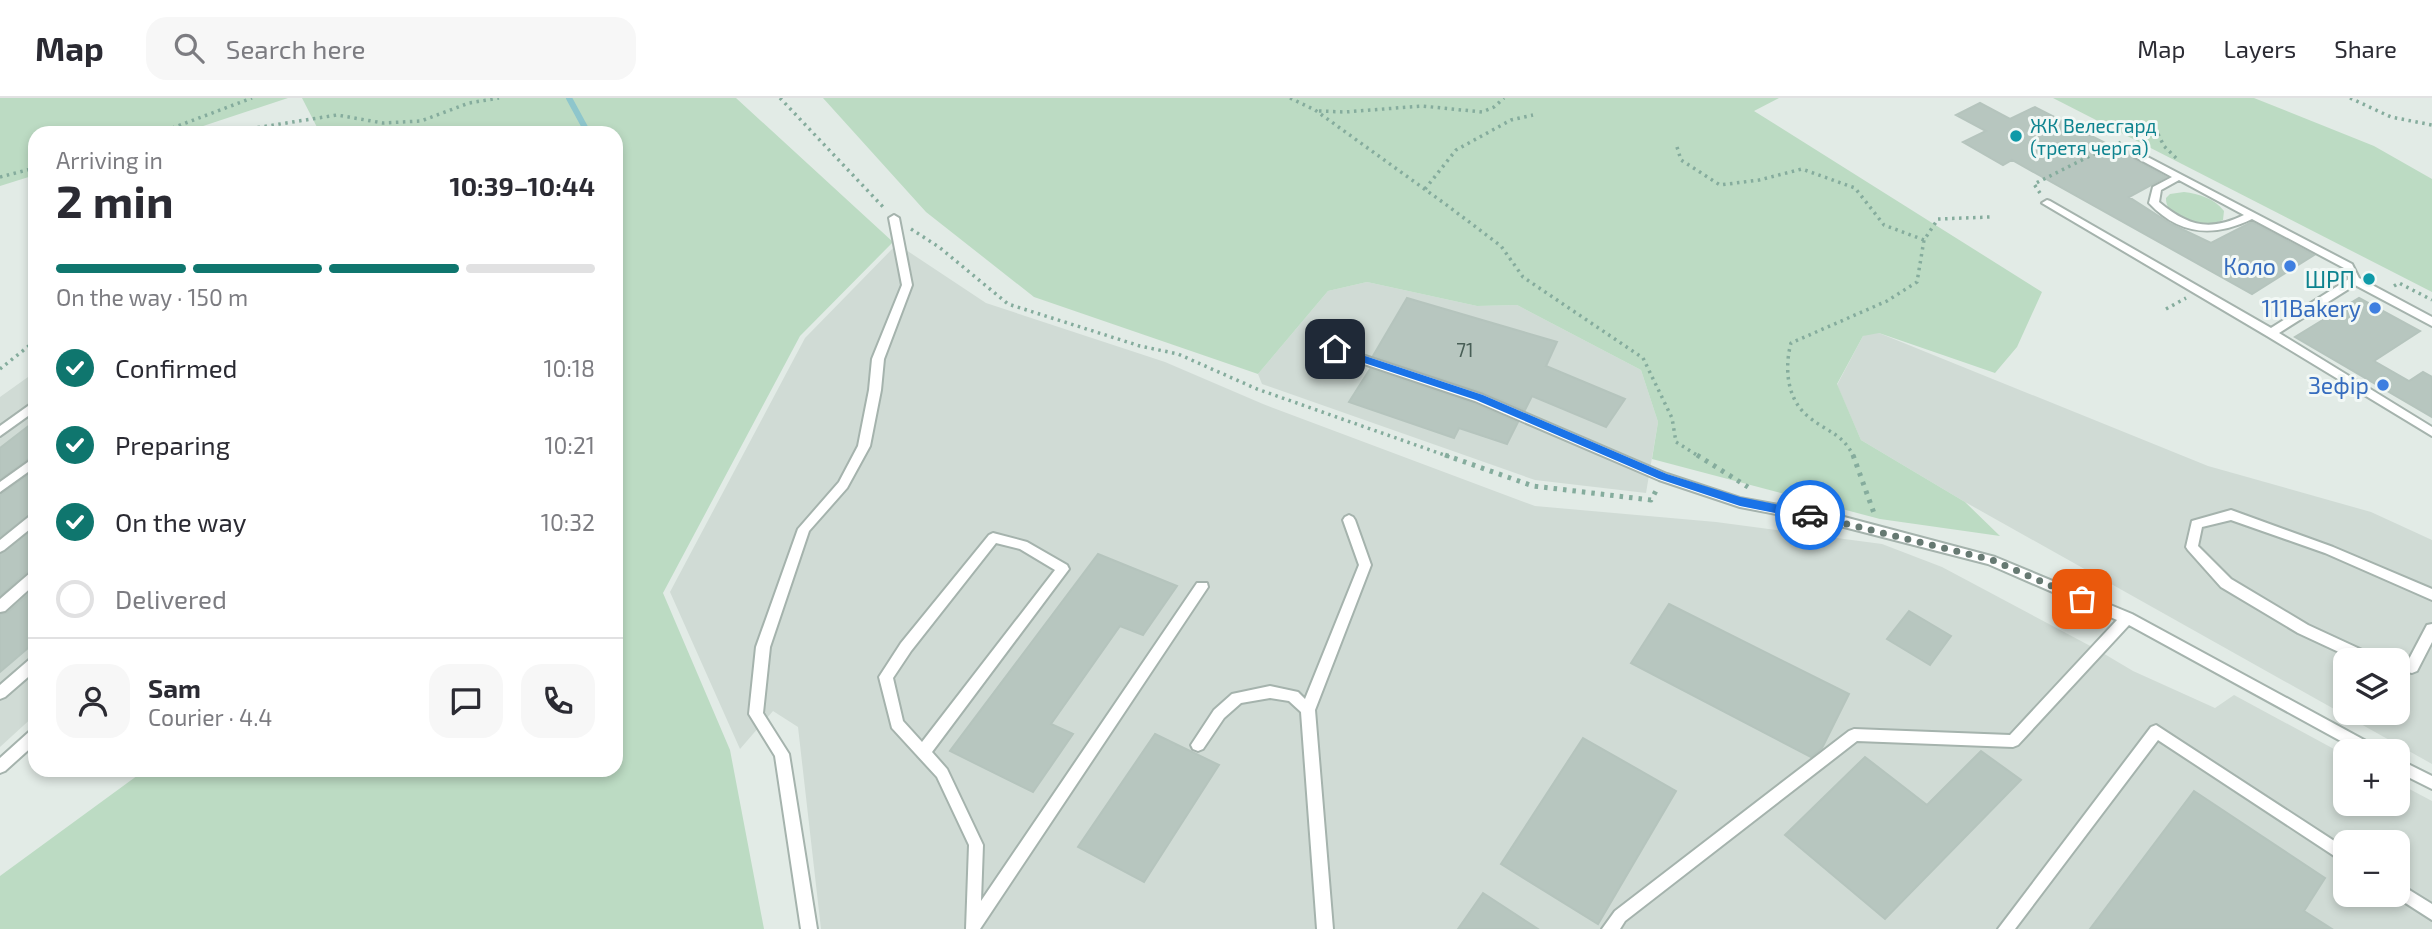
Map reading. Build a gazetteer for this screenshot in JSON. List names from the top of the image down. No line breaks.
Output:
{"places":["ЖК Велесгард (третя черга)","Коло","ШРП","111Bakery","Зефір"],"house_numbers":["71"],"page":{"header":"Map","search":"Search here","nav":["Map","Layers","Share"],"heading":["2 min","Arriving in","10:39–10:44"],"panel":["Sam","Courier · 4.4"],"bar":"On the way · 150 m","list":[["Confirmed","10:18"],["Preparing","10:21"],["On the way","10:32"],"Delivered"],"map_buttons":["+","−"]}}
